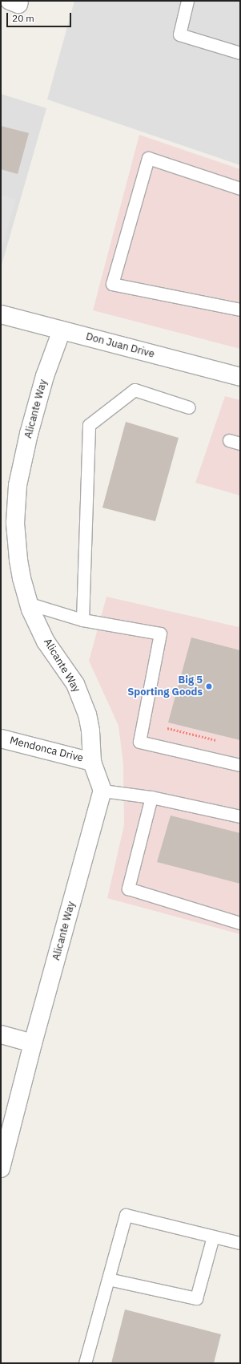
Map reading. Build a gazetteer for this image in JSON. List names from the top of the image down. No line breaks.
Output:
{"streets":{"street":["Don Juan Drive","Alicante Way","Mendonca Drive"]},"crossings":[["Don Juan Drive","Alicante Way"],["Alicante Way","Mendonca Drive"]],"places":["Big 5 Sporting Goods"],"scale_bar":"20 m"}
